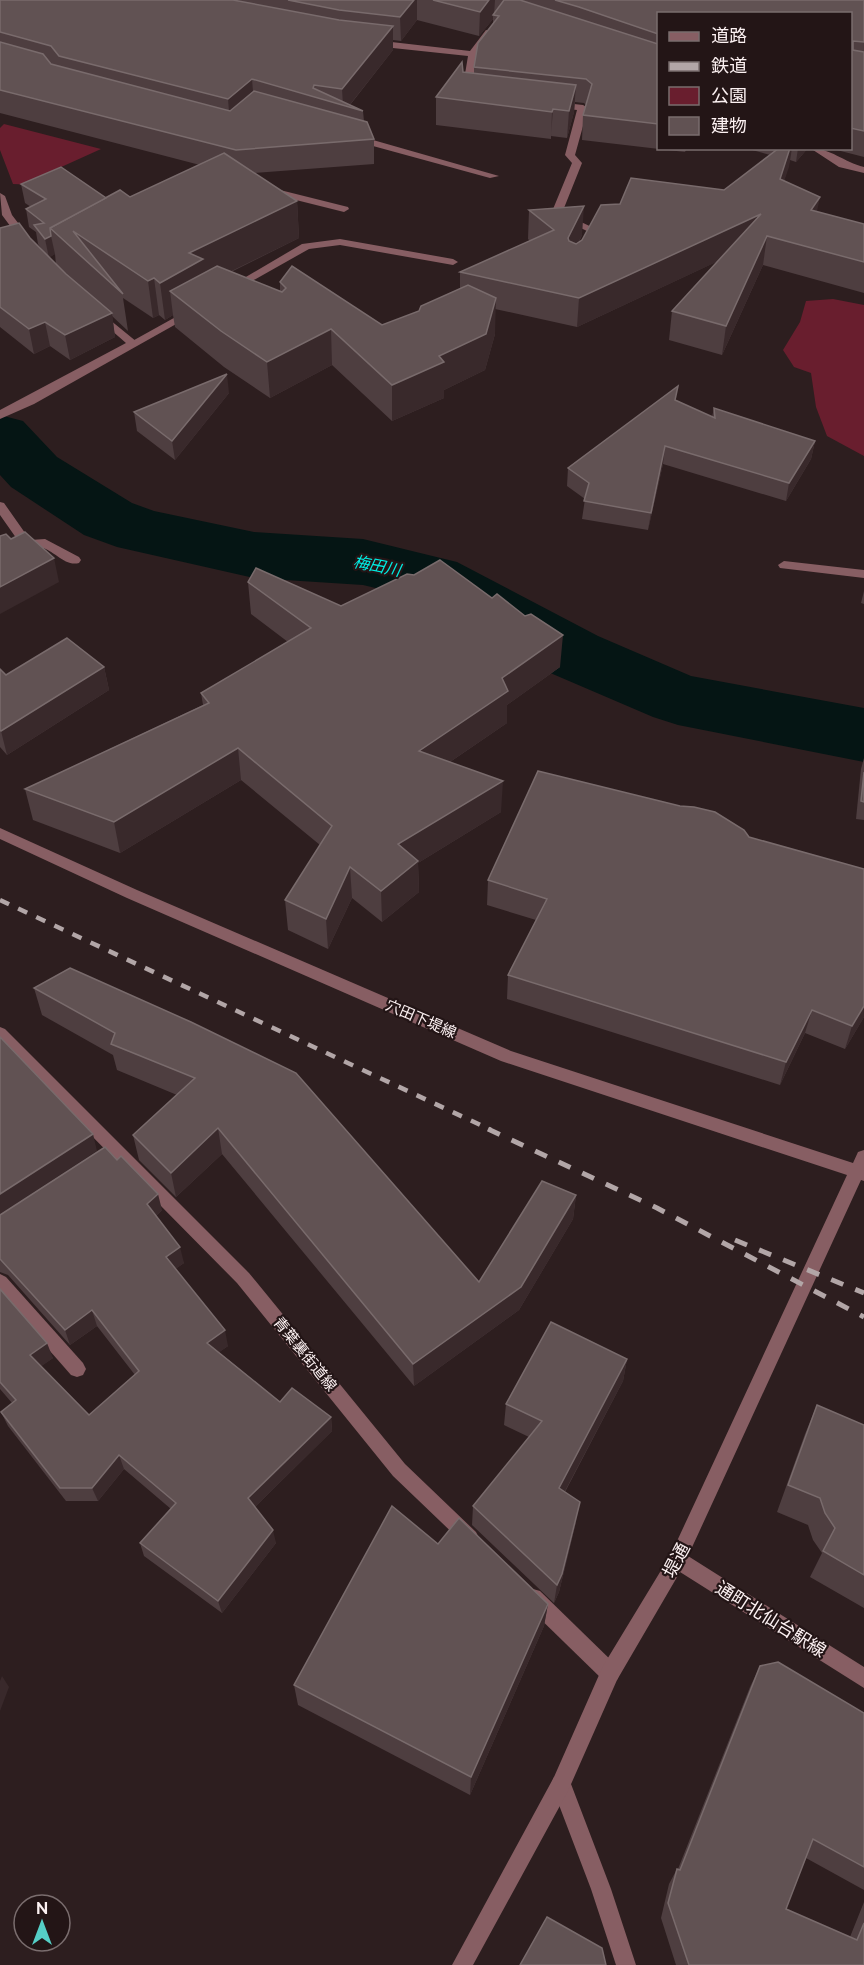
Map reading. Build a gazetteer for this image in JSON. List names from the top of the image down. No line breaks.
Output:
{"streets":{"street":["穴田下堤線","青葉裏街道線","堤通","通町北仙台駅線"]},"crossings":[["穴田下堤線","堤通"],["堤通","通町北仙台駅線"]],"water":["梅田川"],"legend":["道路","鉄道","公園","建物"],"north":"top"}
